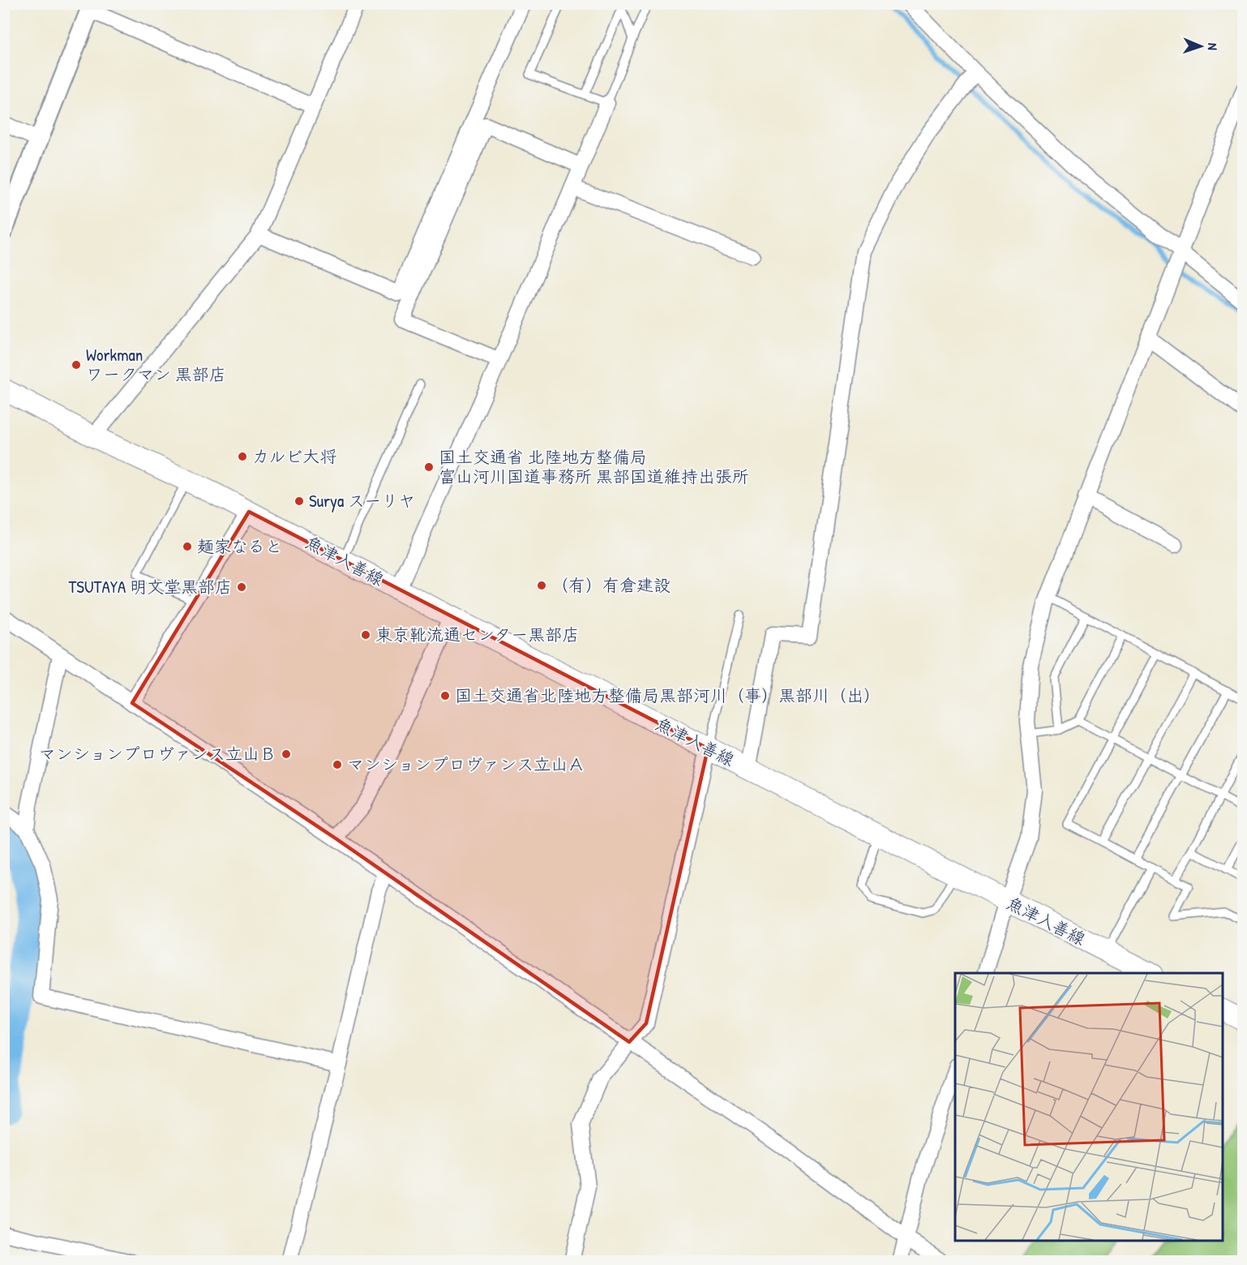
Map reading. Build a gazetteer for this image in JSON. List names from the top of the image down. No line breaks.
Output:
{"streets":{"main road":["魚津入善線"]},"places":["Workman ワークマン 黒部店","カルビ大将","国土交通省 北陸地方整備局 富山河川国道事務所 黒部国道維持出張所","Surya スーリヤ","麺家なると","（有）有倉建設","TSUTAYA 明文堂黒部店","東京靴流通センター黒部店","国土交通省北陸地方整備局黒部河川（事）黒部川（出）","マンションプロヴァンス立山Ｂ","マンションプロヴァンス立山Ａ"],"north":"right"}
